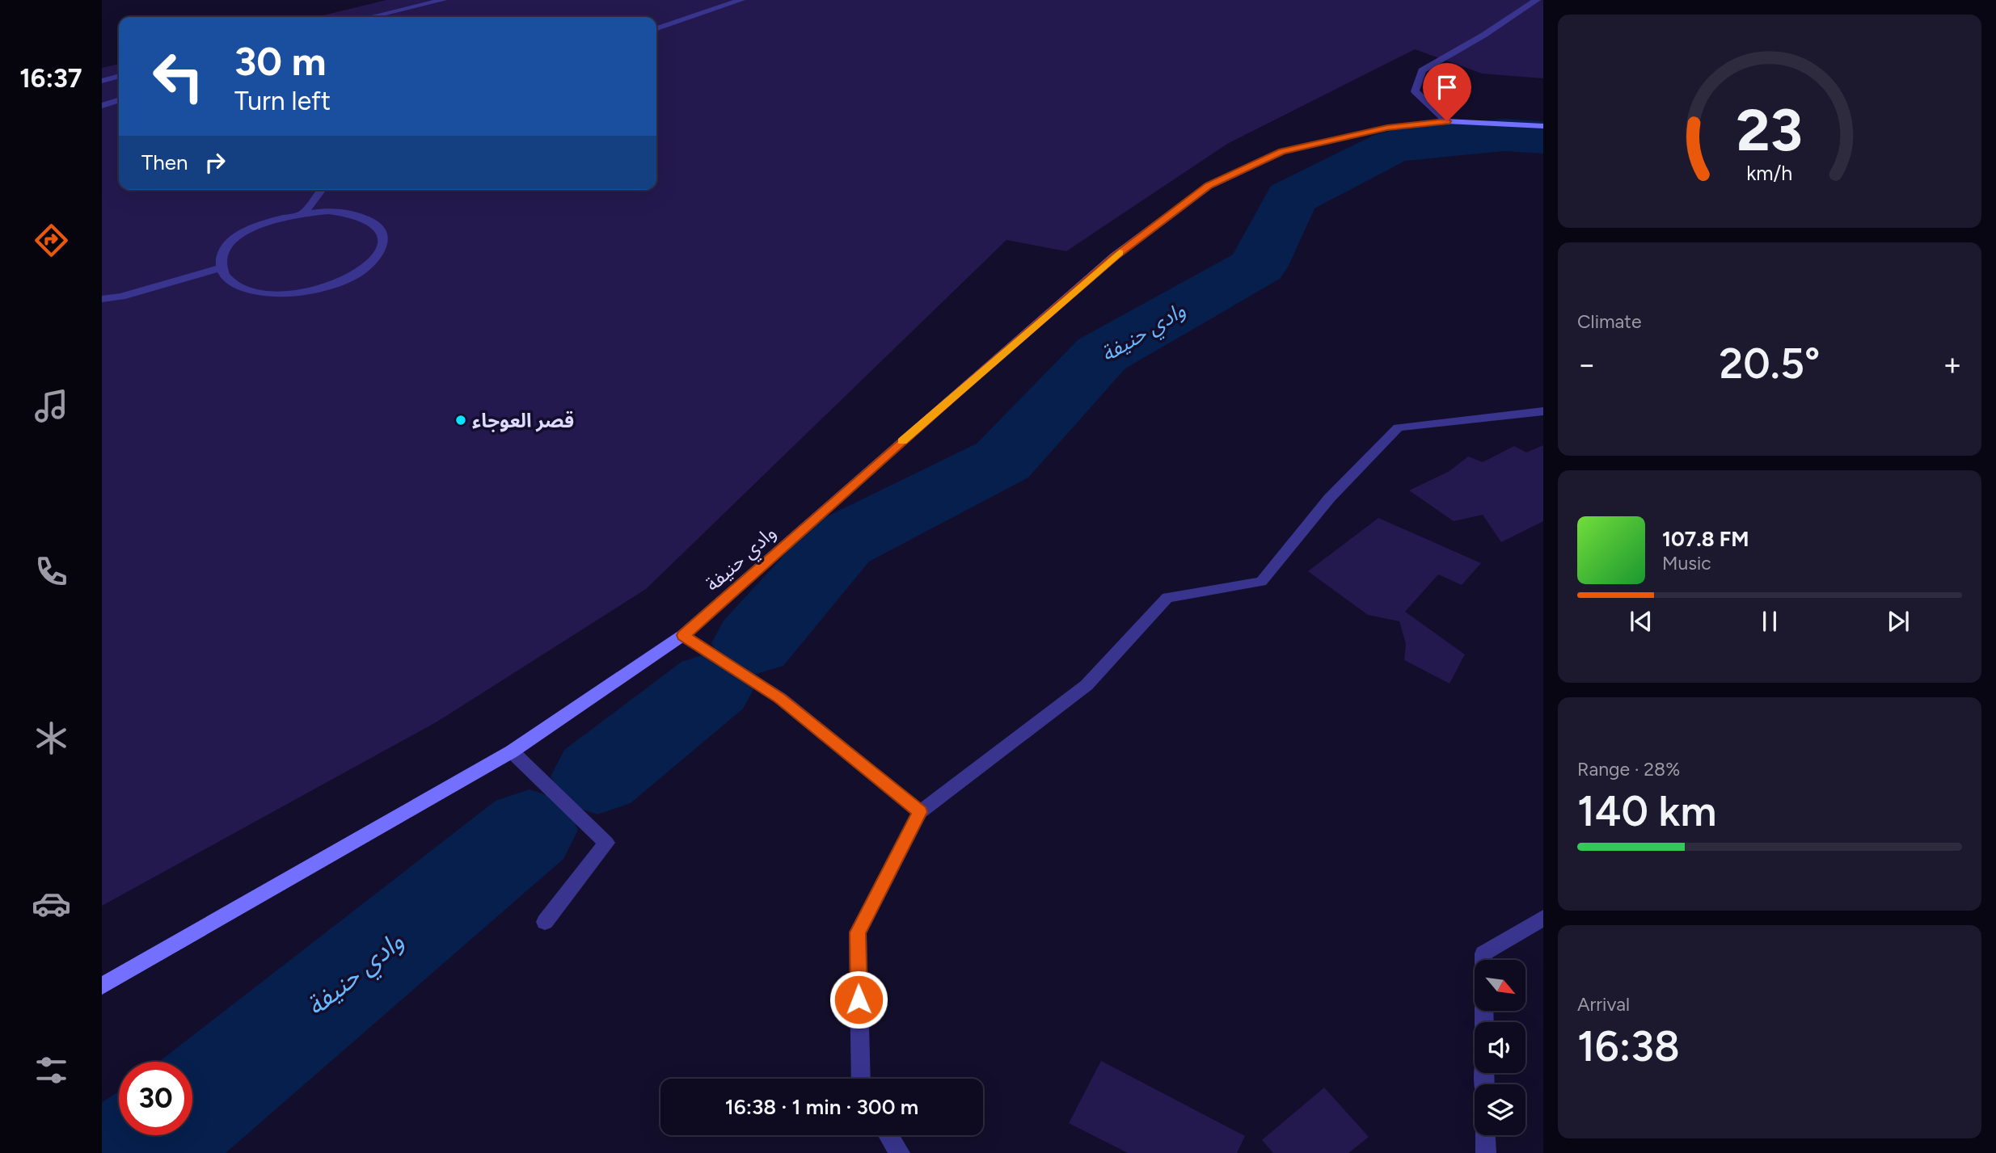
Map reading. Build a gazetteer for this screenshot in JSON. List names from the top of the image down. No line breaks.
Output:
{"streets":{"main road":["وادي حنيفة"]},"water":["وادي حنيفة"],"places":["قصر العوجاء"],"north":"bottom right","page":{"tabs":"16:37","turn":["30 m","Turn left"],"then":"Then","tile":["Climate",["Range · 28%","140 km"],["Arrival","16:38"]],"heat":["−","20.5°","+"],"song":["107.8 FM","Music"],"limit":"30","trip":"16:38 · 1 min · 300 m","gauge":["23","km/h"]}}
